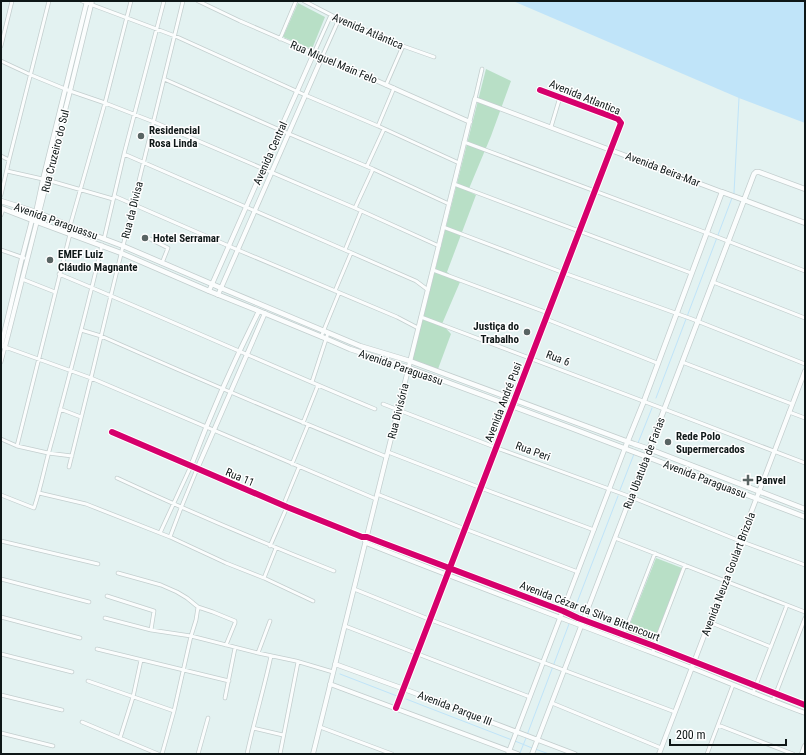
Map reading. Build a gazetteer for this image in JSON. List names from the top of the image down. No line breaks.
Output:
{"streets":{"main road":["Avenida Beira-Mar","Avenida Paraguassu","Rua Ubatuba de Farias"],"street":["Avenida Atlântica","Rua Miguel Main Felo","Avenida Atlantica","Rua Cruzeiro do Sul","Avenida Central","Rua da Divisa","Rua 6","Avenida André Pusi","Rua Divisória","Rua Peri","Rua 11","Avenida Neuza Goulart Brizola","Avenida Cézar da Silva Bittencourt","Avenida Parque III"]},"crossings":[["Avenida Atlântica","Avenida Central"],["Rua Miguel Main Felo","Avenida Central"],["Rua Miguel Main Felo","Rua Divisória"],["Avenida Atlantica","Avenida André Pusi"],["Rua Cruzeiro do Sul","Avenida Paraguassu"],["Avenida Central","Avenida Paraguassu"],["Avenida Beira-Mar","Avenida André Pusi"],["Avenida Beira-Mar","Rua Divisória"],["Avenida Beira-Mar","Rua Ubatuba de Farias"],["Rua da Divisa","Avenida Paraguassu"],["Avenida Paraguassu","Avenida André Pusi"],["Avenida Paraguassu","Rua Divisória"],["Avenida Paraguassu","Rua Ubatuba de Farias"],["Avenida Paraguassu","Avenida Neuza Goulart Brizola"],["Rua 6","Avenida André Pusi"],["Rua 6","Rua Divisória"],["Rua 6","Rua Ubatuba de Farias"],["Rua 6","Avenida Neuza Goulart Brizola"],["Avenida André Pusi","Rua Peri"],["Avenida André Pusi","Avenida Cézar da Silva Bittencourt"],["Avenida André Pusi","Avenida Parque III"],["Rua Divisória","Rua Peri"],["Rua Divisória","Rua 11"],["Rua Divisória","Avenida Cézar da Silva Bittencourt"],["Rua Divisória","Avenida Parque III"],["Rua Peri","Rua Ubatuba de Farias"],["Rua Ubatuba de Farias","Avenida Cézar da Silva Bittencourt"],["Rua Ubatuba de Farias","Avenida Parque III"],["Rua 11","Avenida Cézar da Silva Bittencourt"],["Avenida Neuza Goulart Brizola","Avenida Cézar da Silva Bittencourt"]],"places":{"other":["Residencial Rosa Linda","Hotel Serramar","EMEF Luiz Cláudio Magnante","Justiça do Trabalho","Rede Polo Supermercados"],"health":["Panvel"]},"scale_bar":"200 m"}
